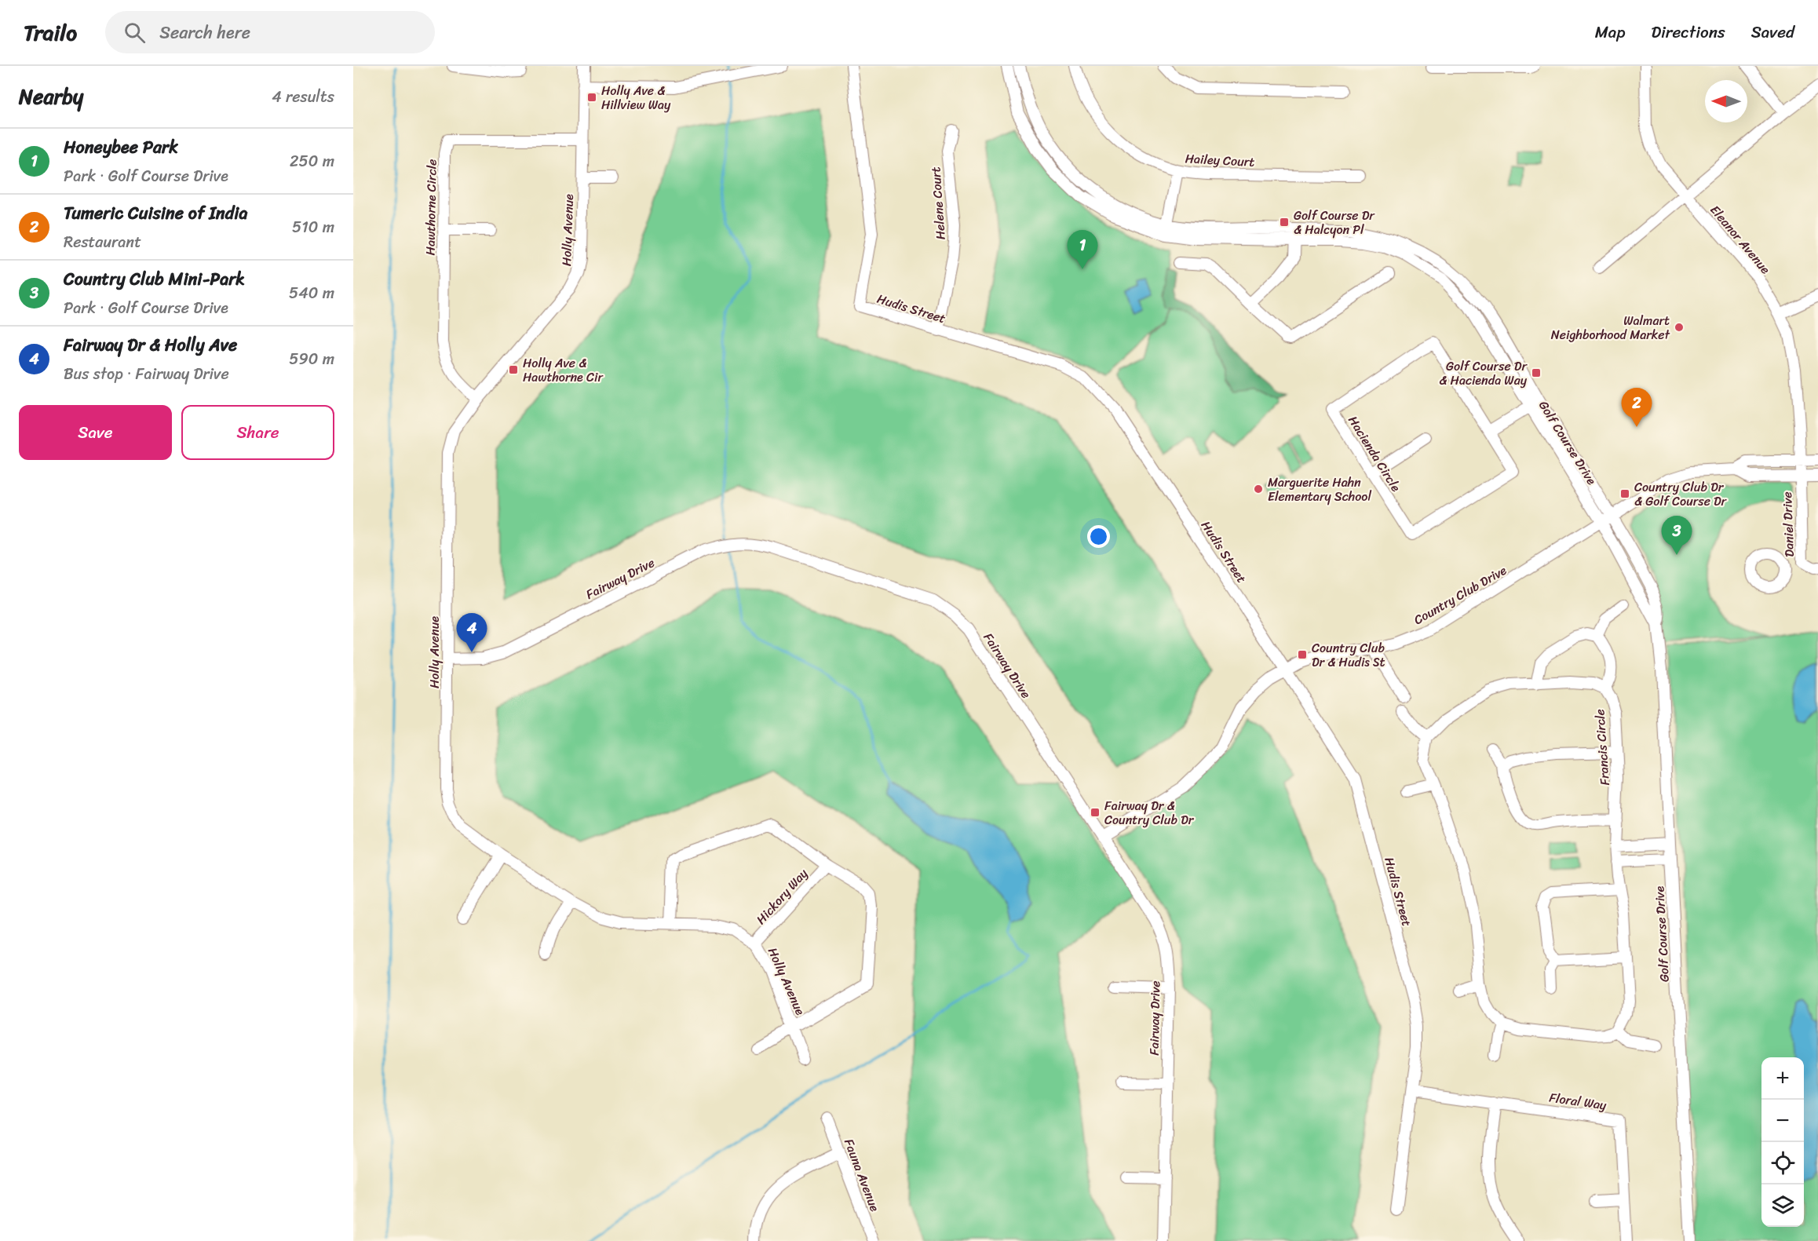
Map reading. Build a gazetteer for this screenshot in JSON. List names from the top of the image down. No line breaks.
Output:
{"streets":{"street":["Hailey Court","Helene Court","Hawthorne Circle","Holly Avenue","Eleanor Avenue","Hudis Street","Golf Course Drive","Hacienda Circle","Daniel Drive","Fairway Drive","Country Club Drive","Francis Circle","Hickory Way","Floral Way","Fauna Avenue"]},"crossings":[["Helene Court","Hudis Street"],["Hawthorne Circle","Holly Avenue"],["Holly Avenue","Fairway Drive"],["Holly Avenue","Hickory Way"],["Eleanor Avenue","Daniel Drive"],["Eleanor Avenue","Country Club Drive"],["Hudis Street","Country Club Drive"],["Hudis Street","Floral Way"],["Golf Course Drive","Country Club Drive"],["Daniel Drive","Country Club Drive"],["Fairway Drive","Country Club Drive"]],"places":{"transit":["Holly Ave & Hillview Way","Golf Course Dr & Halcyon Pl","Holly Ave & Hawthorne Cir","Golf Course Dr & Hacienda Way","Country Club Dr & Golf Course Dr","Country Club Dr & Hudis St","Fairway Dr & Country Club Dr"],"other":["Walmart Neighborhood Market","Marguerite Hahn Elementary School"]},"north":"left","page":{"header":"Trailo","search":"Search here","nav":["Map","Directions","Saved"],"heading":["Nearby","4 results"],"list":[{"mark":"1","name":"Honeybee Park","note":"Park · Golf Course Drive","value":"250 m"},{"mark":"2","name":"Tumeric Cuisine of India","note":"Restaurant","value":"510 m"},{"mark":"3","name":"Country Club Mini-Park","note":"Park · Golf Course Drive","value":"540 m"},{"mark":"4","name":"Fairway Dr & Holly Ave","note":"Bus stop · Fairway Drive","value":"590 m"}],"pins":["1","2","3","4"],"buttons":["Save","Share"],"map_buttons":["+","−"]}}
